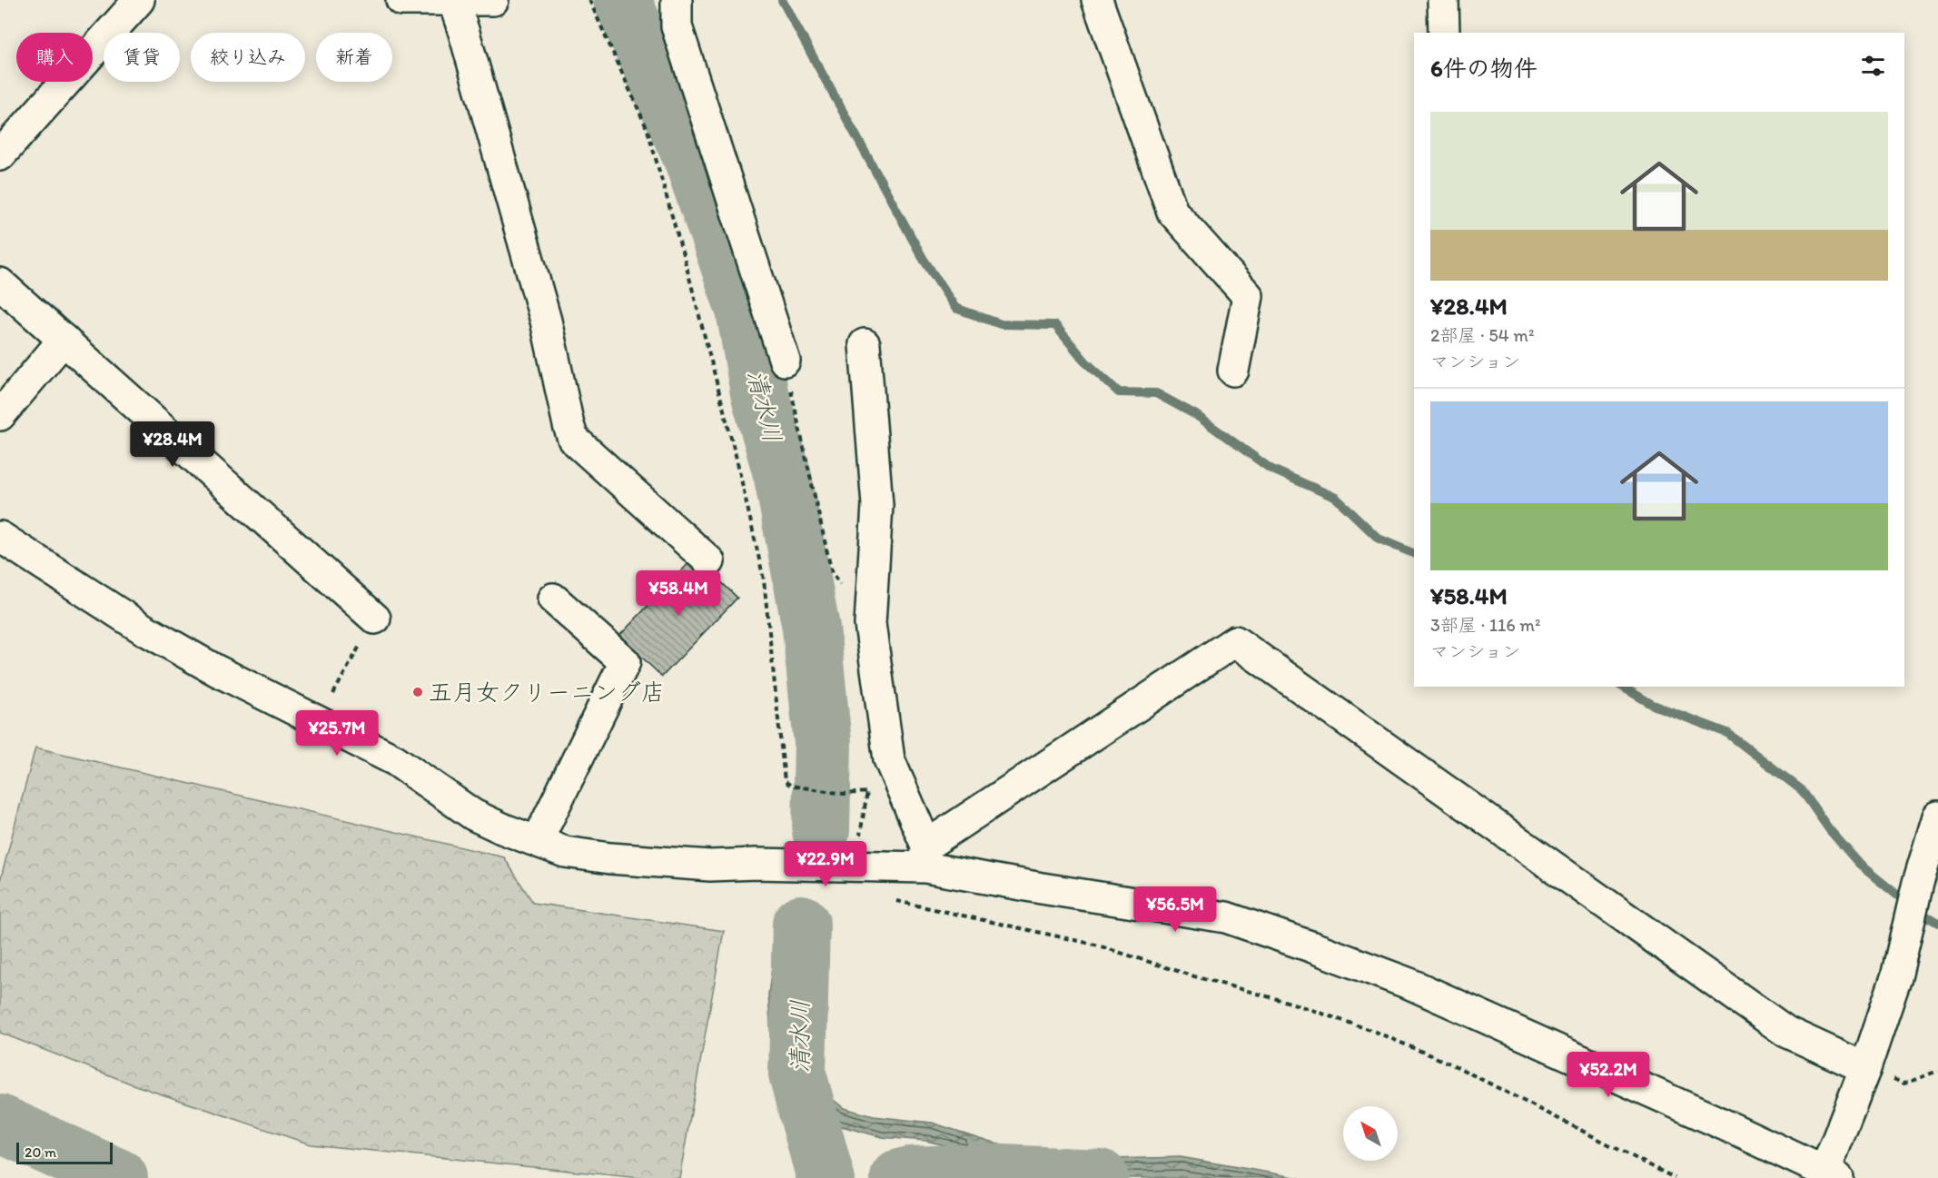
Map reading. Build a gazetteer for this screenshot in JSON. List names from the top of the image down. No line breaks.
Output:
{"water":["清水川"],"places":["五月女クリーニング店"],"scale_bar":"20 m","north":"top left","page":{"chip":["購入","賃貸","絞り込み","新着"],"heading":"6件の物件","list":[{"name":"¥28.4M","note":"2部屋 · 54 m² · マンション"},{"name":"¥58.4M","note":"3部屋 · 116 m² · マンション"}],"price":["¥28.4M","¥58.4M","¥25.7M","¥22.9M","¥56.5M","¥52.2M"],"scale":"20 m"}}
